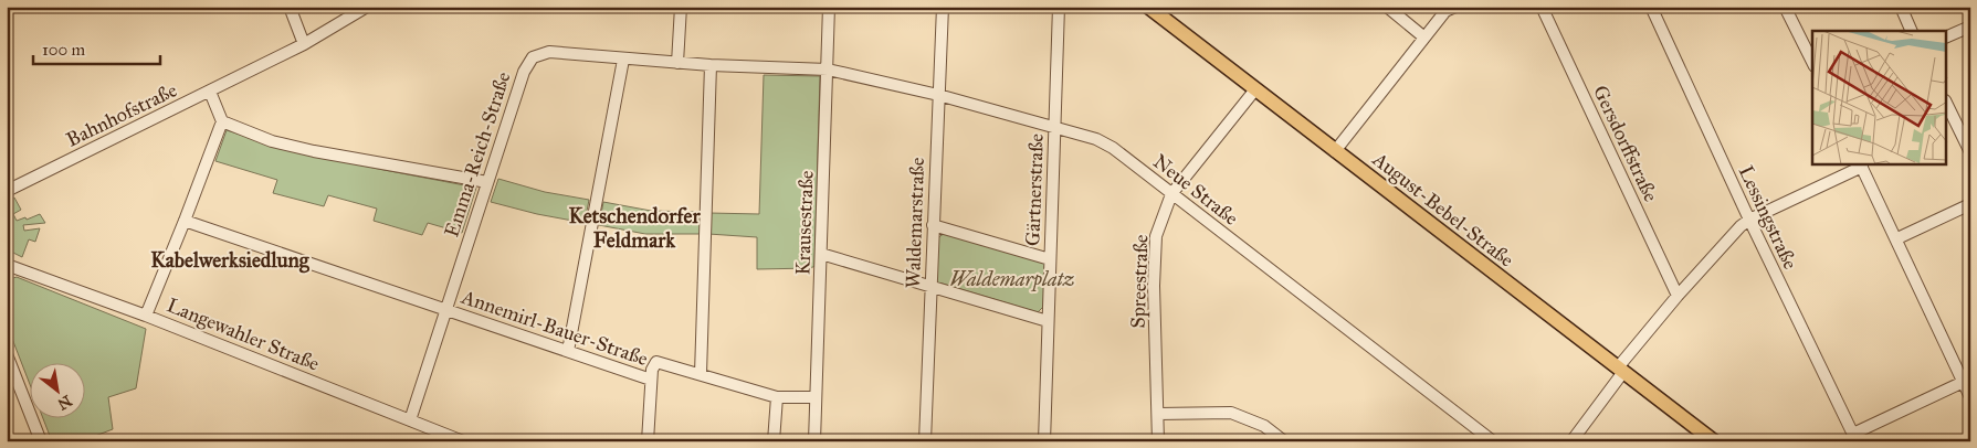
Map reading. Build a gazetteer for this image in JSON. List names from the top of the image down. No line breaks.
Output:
{"streets":{"main road":["August-Bebel-Straße"],"street":["Bahnhofstraße","Gersdorffstraße","Emma-Reich-Straße","Gärtnerstraße","Neue Straße","Lessingstraße","Krausestraße","Waldemarstraße","Spreestraße","Annemirl-Bauer-Straße","Langewahler Straße"]},"crossings":[["Emma-Reich-Straße","Neue Straße"],["Emma-Reich-Straße","Krausestraße"],["Emma-Reich-Straße","Annemirl-Bauer-Straße"],["Emma-Reich-Straße","Langewahler Straße"],["Gärtnerstraße","Neue Straße"],["Neue Straße","Krausestraße"],["Neue Straße","Waldemarstraße"],["Neue Straße","Spreestraße"],["August-Bebel-Straße","Spreestraße"]],"districts":["Ketschendorfer Feldmark","Kabelwerksiedlung"],"parks":["Waldemarplatz"],"scale_bar":"100 m","north":"bottom right"}
